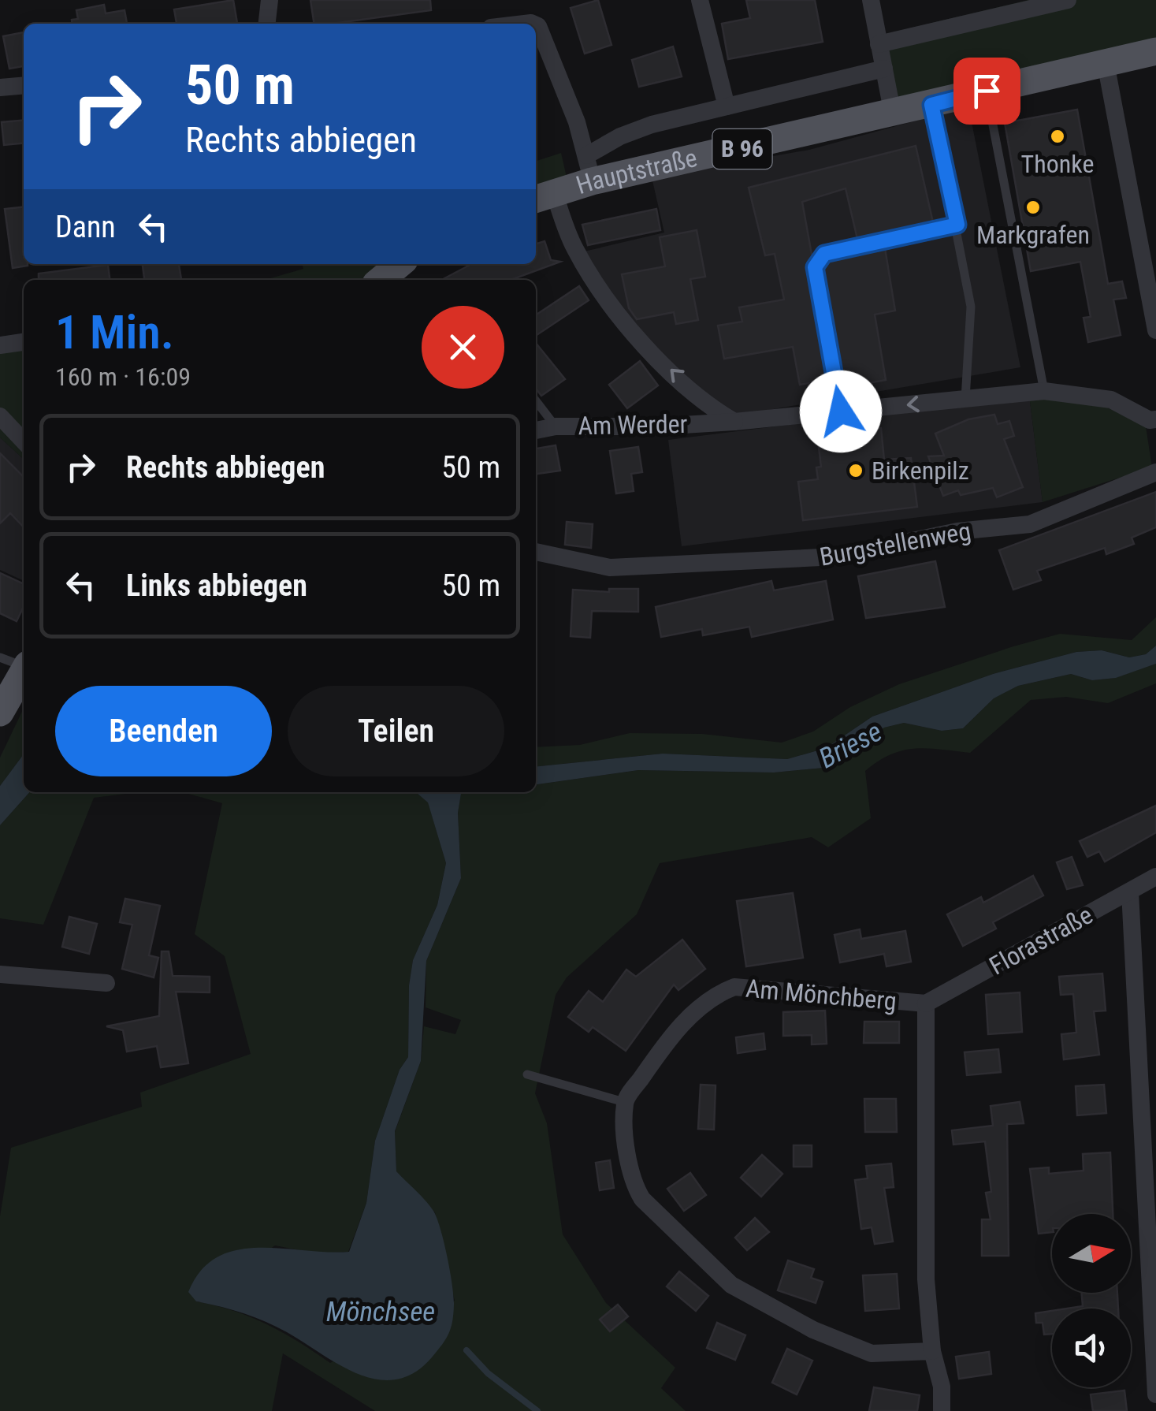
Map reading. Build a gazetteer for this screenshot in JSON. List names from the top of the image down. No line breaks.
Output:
{"streets":{"main road":["B 96","Hauptstraße"],"street":["Am Werder","Burgstellenweg","Florastraße","Am Mönchberg"]},"crossings":[["Florastraße","Am Mönchberg"]],"water":["Briese","Mönchsee"],"places":["Thonke","Markgrafen","Birkenpilz"],"north":"right","page":{"turn":["50 m","Rechts abbiegen"],"then":"Dann","heading":["1 Min.","160 m · 16:09"],"list":[{"name":"Rechts abbiegen","value":"50 m"},{"name":"Links abbiegen","value":"50 m"}],"buttons":["Beenden","Teilen"]}}
